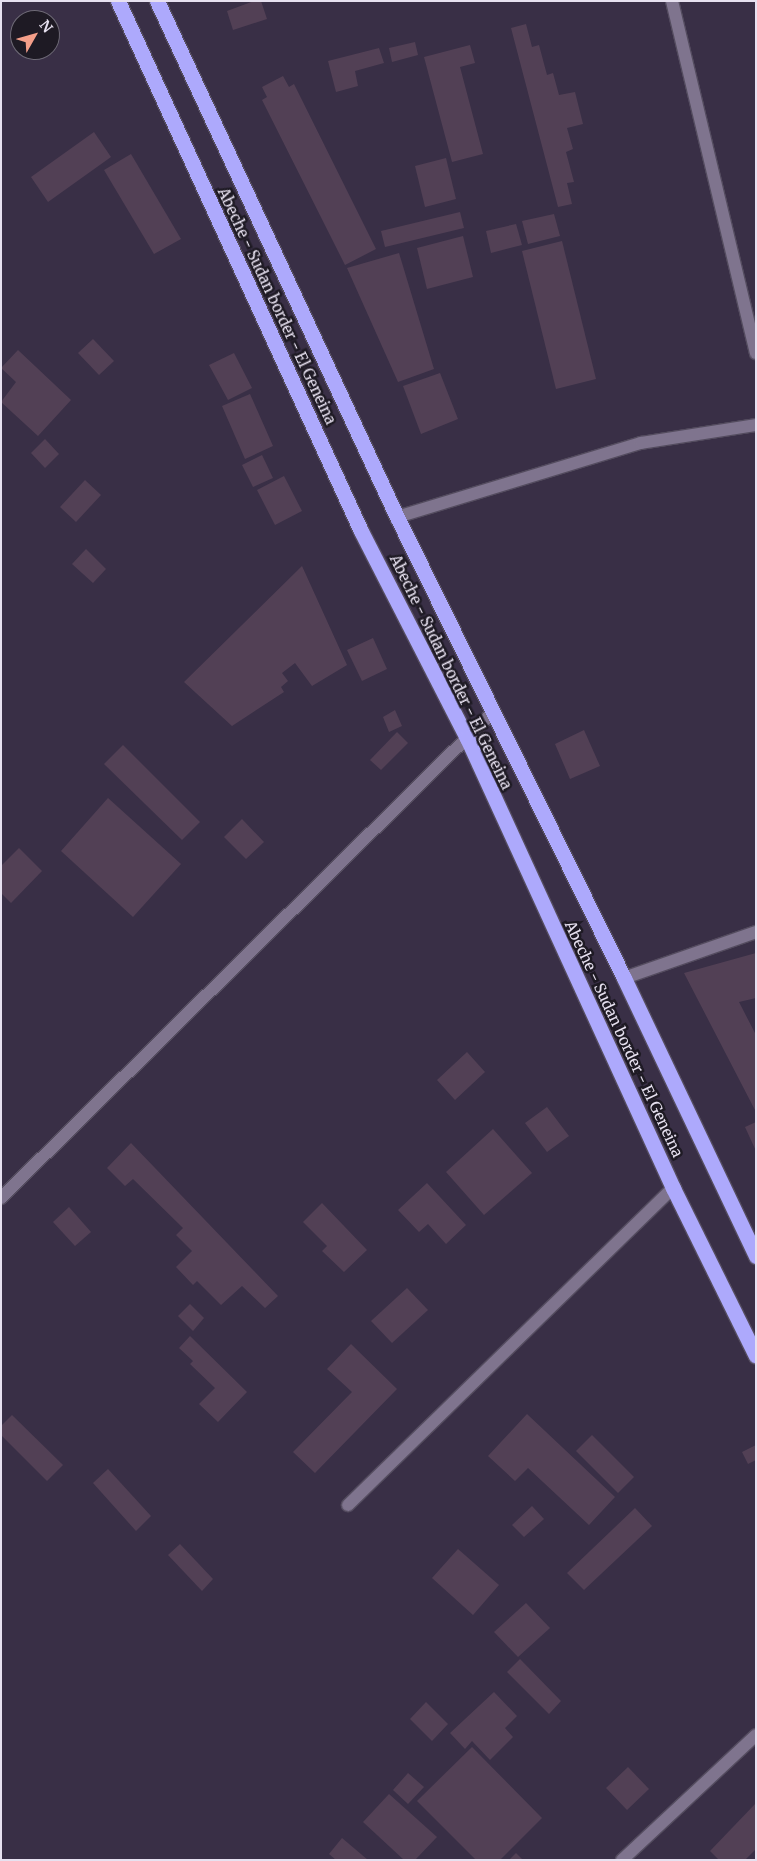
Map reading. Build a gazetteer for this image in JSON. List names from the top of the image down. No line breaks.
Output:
{"streets":{"highway":["Abeche - Sudan border - El Geneina"]},"north":"top right"}
